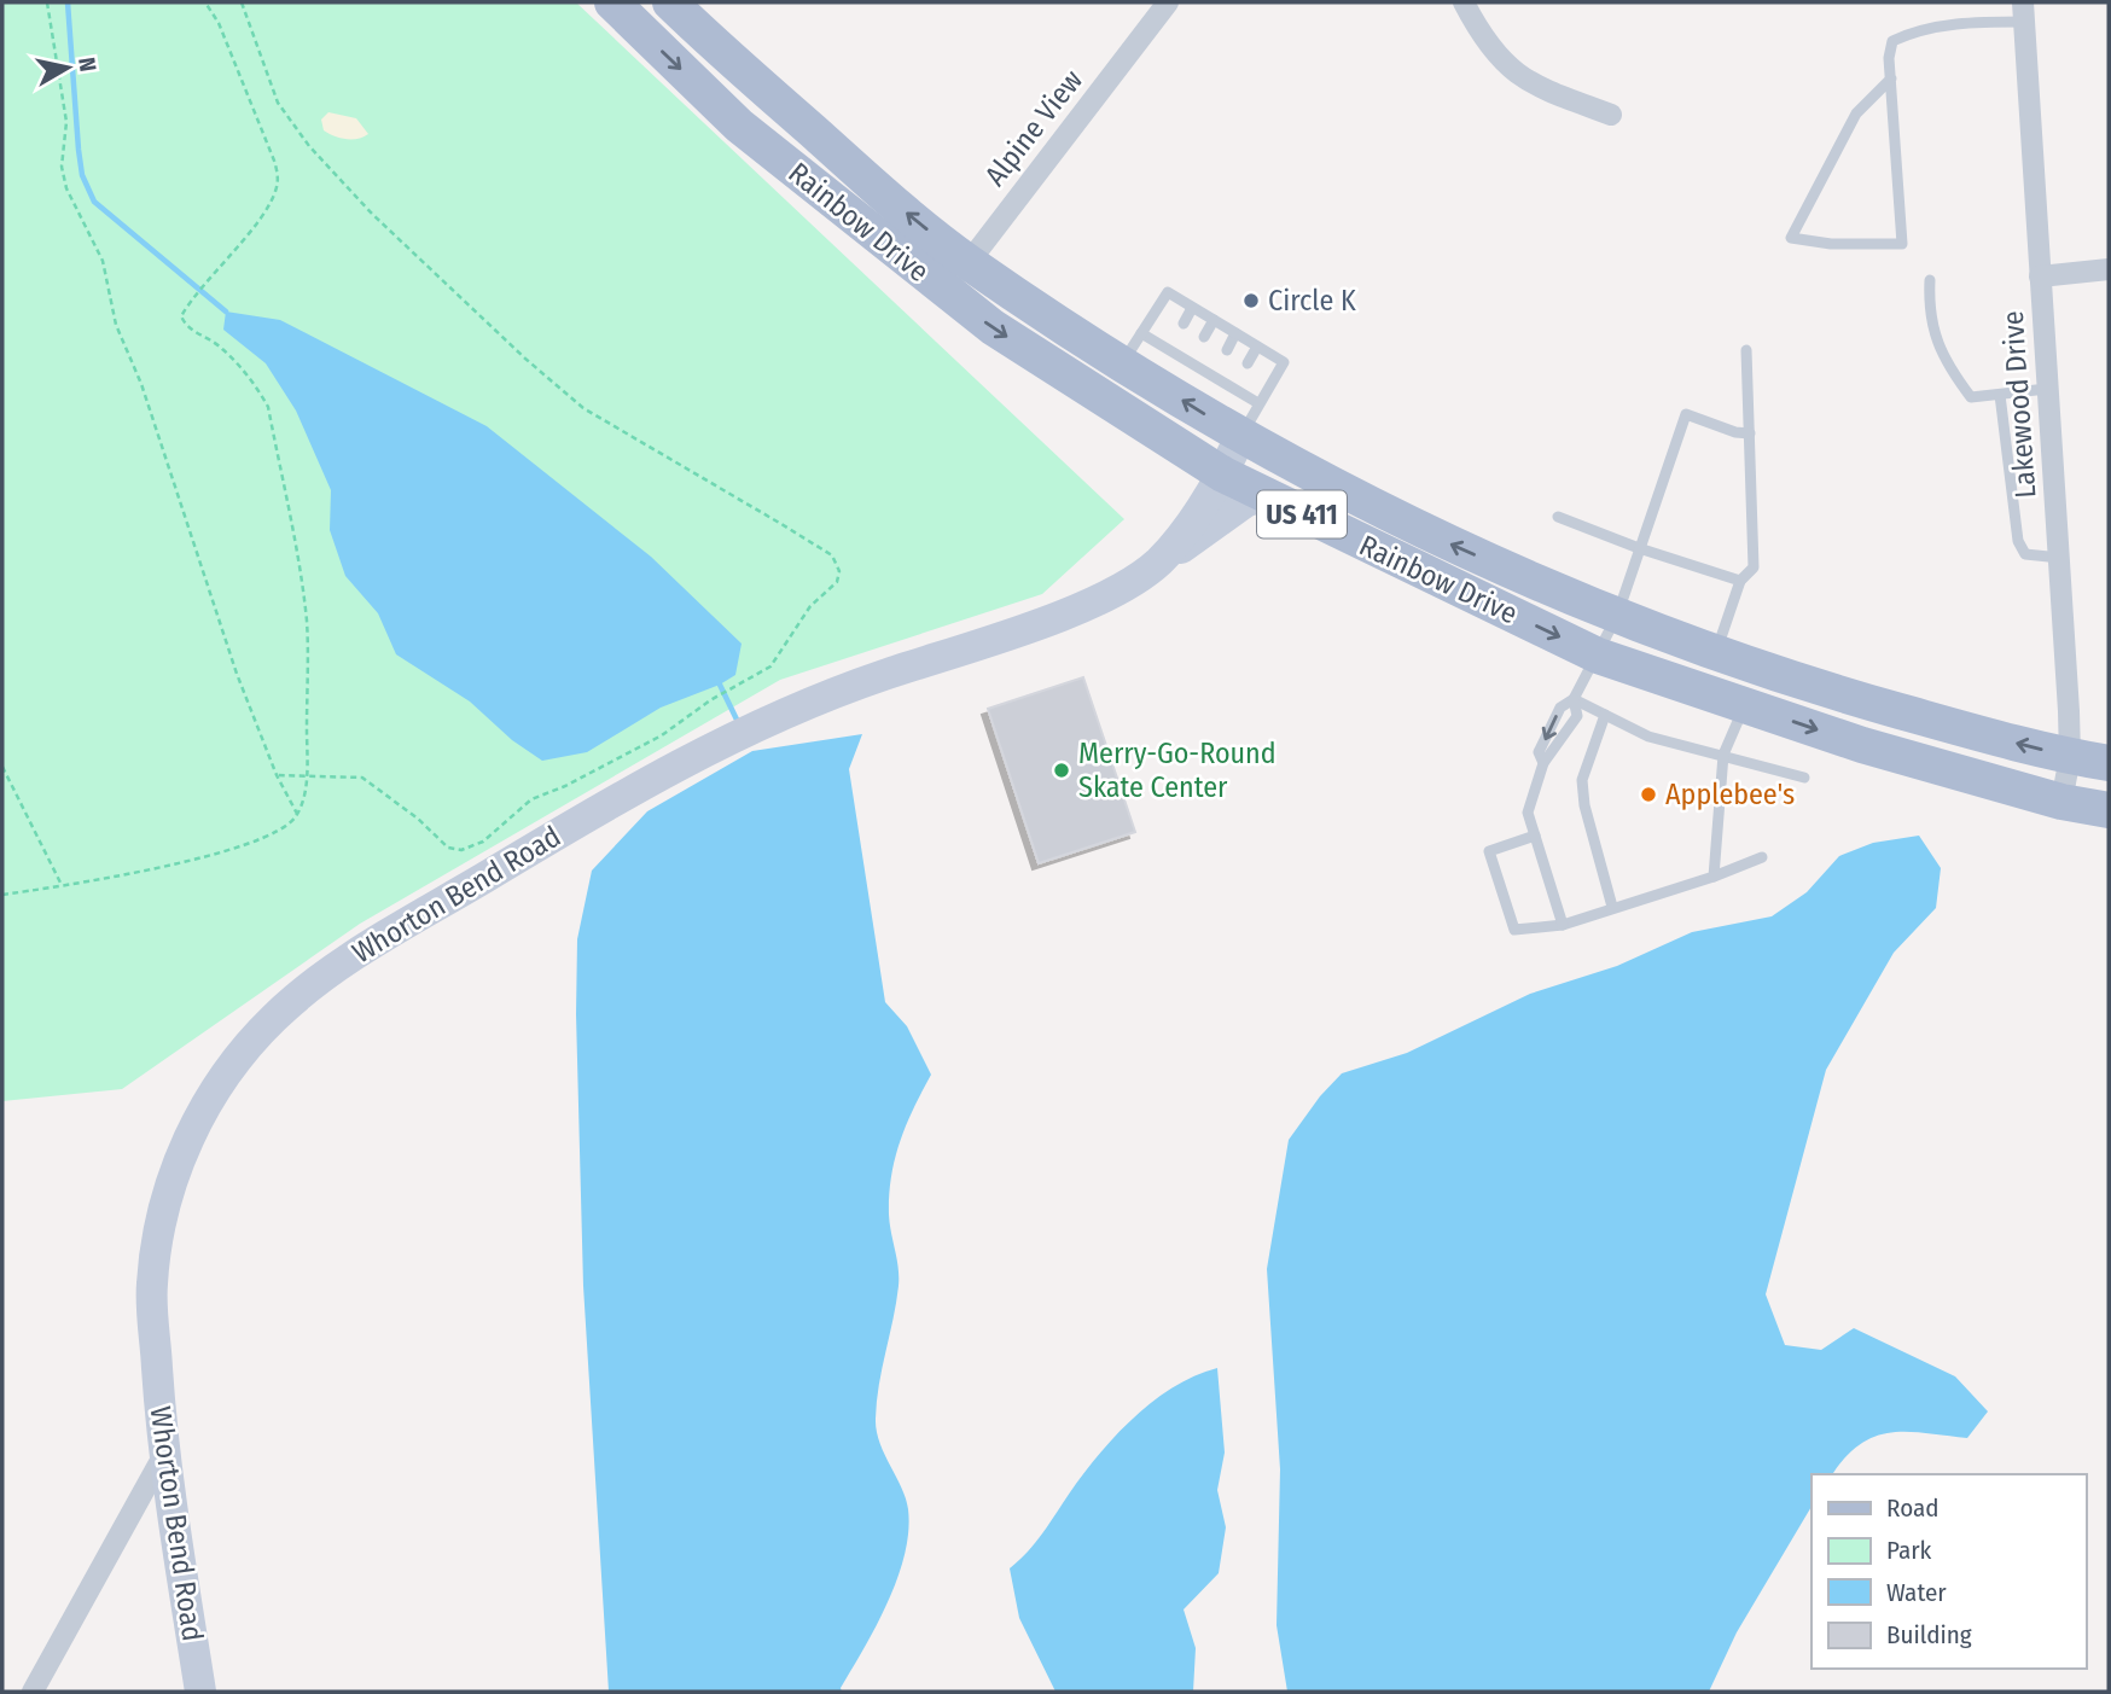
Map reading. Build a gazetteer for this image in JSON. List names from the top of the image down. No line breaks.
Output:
{"streets":{"main road":["Rainbow Drive","US 411","Whorton Bend Road"],"street":["Alpine View","Lakewood Drive"]},"crossings":[["Alpine View","Rainbow Drive"],["Rainbow Drive","Lakewood Drive"],["Rainbow Drive","Whorton Bend Road"]],"places":["Circle K","Merry-Go-Round Skate Center","Applebee's"],"legend":["Road","Park","Water","Building"],"north":"right"}
